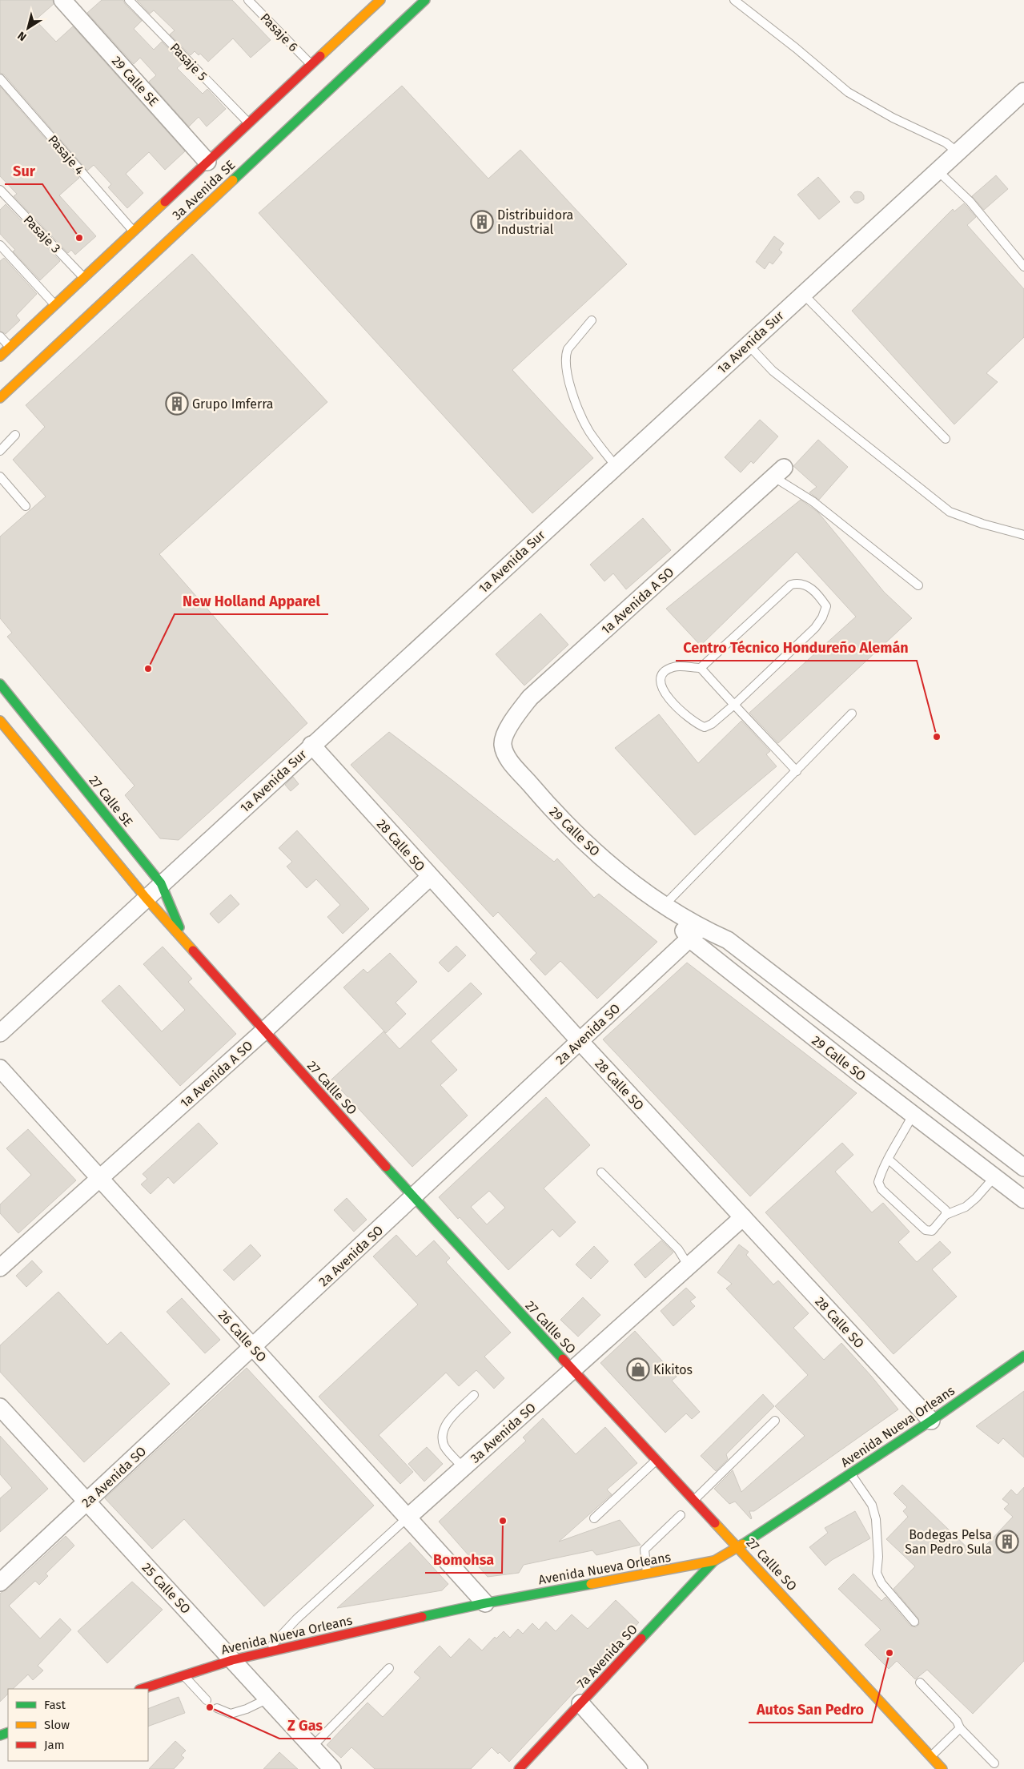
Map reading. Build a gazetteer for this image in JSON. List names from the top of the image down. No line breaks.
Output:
{"streets":{"main road":["3a Avenida SE","27 Calle SE","27 Callle SO","Avenida Nueva Orleans","7a Avenida SO"],"street":["29 Calle SE","1a Avenida Sur","1a Avenida A SO","29 Calle SO","28 Calle SO","2a Avenida SO","26 Calle SO","3a Avenida SO","25 Calle SO"],"lane":["Pasaje 6","Pasaje 5","Pasaje 4","Pasaje 3"]},"crossings":[["Pasaje 6","3a Avenida SE"],["Pasaje 5","3a Avenida SE"],["29 Calle SE","3a Avenida SE"],["Pasaje 4","3a Avenida SE"],["3a Avenida SE","Pasaje 3"],["1a Avenida Sur","27 Calle SE"],["1a Avenida Sur","28 Calle SO"],["1a Avenida Sur","27 Callle SO"],["1a Avenida A SO","29 Calle SO"],["1a Avenida A SO","28 Calle SO"],["1a Avenida A SO","27 Callle SO"],["1a Avenida A SO","26 Calle SO"],["27 Calle SE","27 Callle SO"],["29 Calle SO","2a Avenida SO"],["28 Calle SO","2a Avenida SO"],["28 Calle SO","Avenida Nueva Orleans"],["28 Calle SO","3a Avenida SO"],["2a Avenida SO","27 Callle SO"],["2a Avenida SO","26 Calle SO"],["2a Avenida SO","25 Calle SO"],["27 Callle SO","Avenida Nueva Orleans"],["27 Callle SO","3a Avenida SO"],["26 Calle SO","Avenida Nueva Orleans"],["26 Calle SO","3a Avenida SO"],["Avenida Nueva Orleans","3a Avenida SO"],["Avenida Nueva Orleans","25 Calle SO"],["Avenida Nueva Orleans","7a Avenida SO"]],"places":{"building":["Distribuidora Industrial","Grupo Imferra","Bodegas Pelsa San Pedro Sula"],"other":["Sur","New Holland Apparel","Centro Técnico Hondureño Alemán","Bomohsa","Autos San Pedro","Z Gas"],"shop":["Kikitos"]},"legend":["Fast","Slow","Jam"],"north":"bottom left"}
